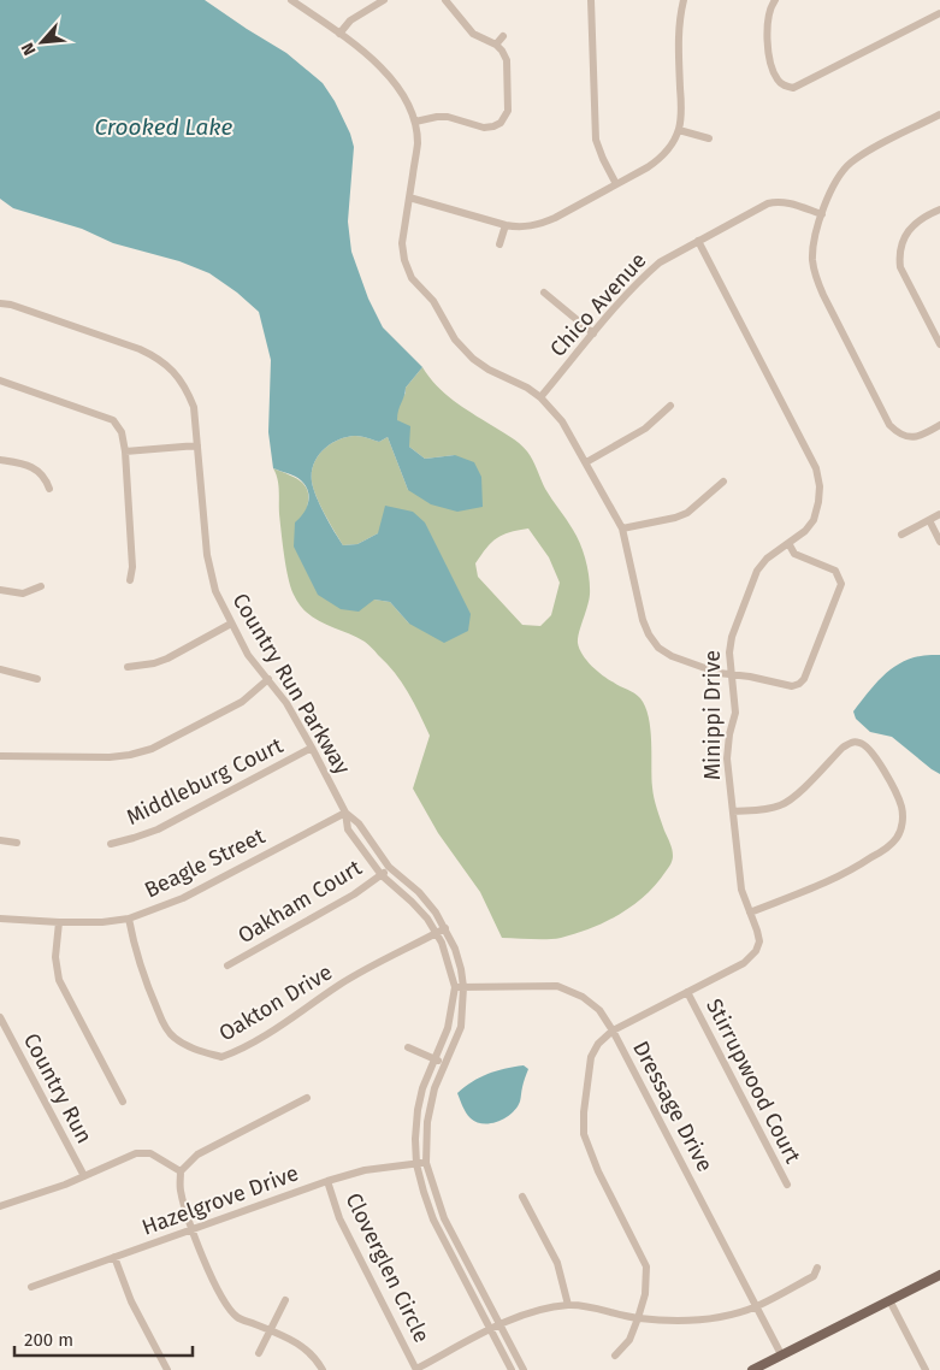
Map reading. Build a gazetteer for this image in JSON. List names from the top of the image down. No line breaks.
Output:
{"streets":{"street":["Chico Avenue","Country Run Parkway","Minippi Drive","Middleburg Court","Beagle Street","Oakham Court","Oakton Drive","Stirrupwood Court","Country Run","Dressage Drive","Hazelgrove Drive","Cloverglen Circle"]},"crossings":[["Chico Avenue","Minippi Drive"],["Country Run Parkway","Middleburg Court"],["Country Run Parkway","Beagle Street"],["Country Run Parkway","Oakham Court"],["Country Run Parkway","Oakton Drive"],["Country Run Parkway","Dressage Drive"],["Country Run Parkway","Hazelgrove Drive"],["Minippi Drive","Stirrupwood Court"],["Minippi Drive","Dressage Drive"],["Beagle Street","Oakton Drive"],["Hazelgrove Drive","Cloverglen Circle"]],"water":["Crooked Lake"],"scale_bar":"200 m","north":"bottom left"}
